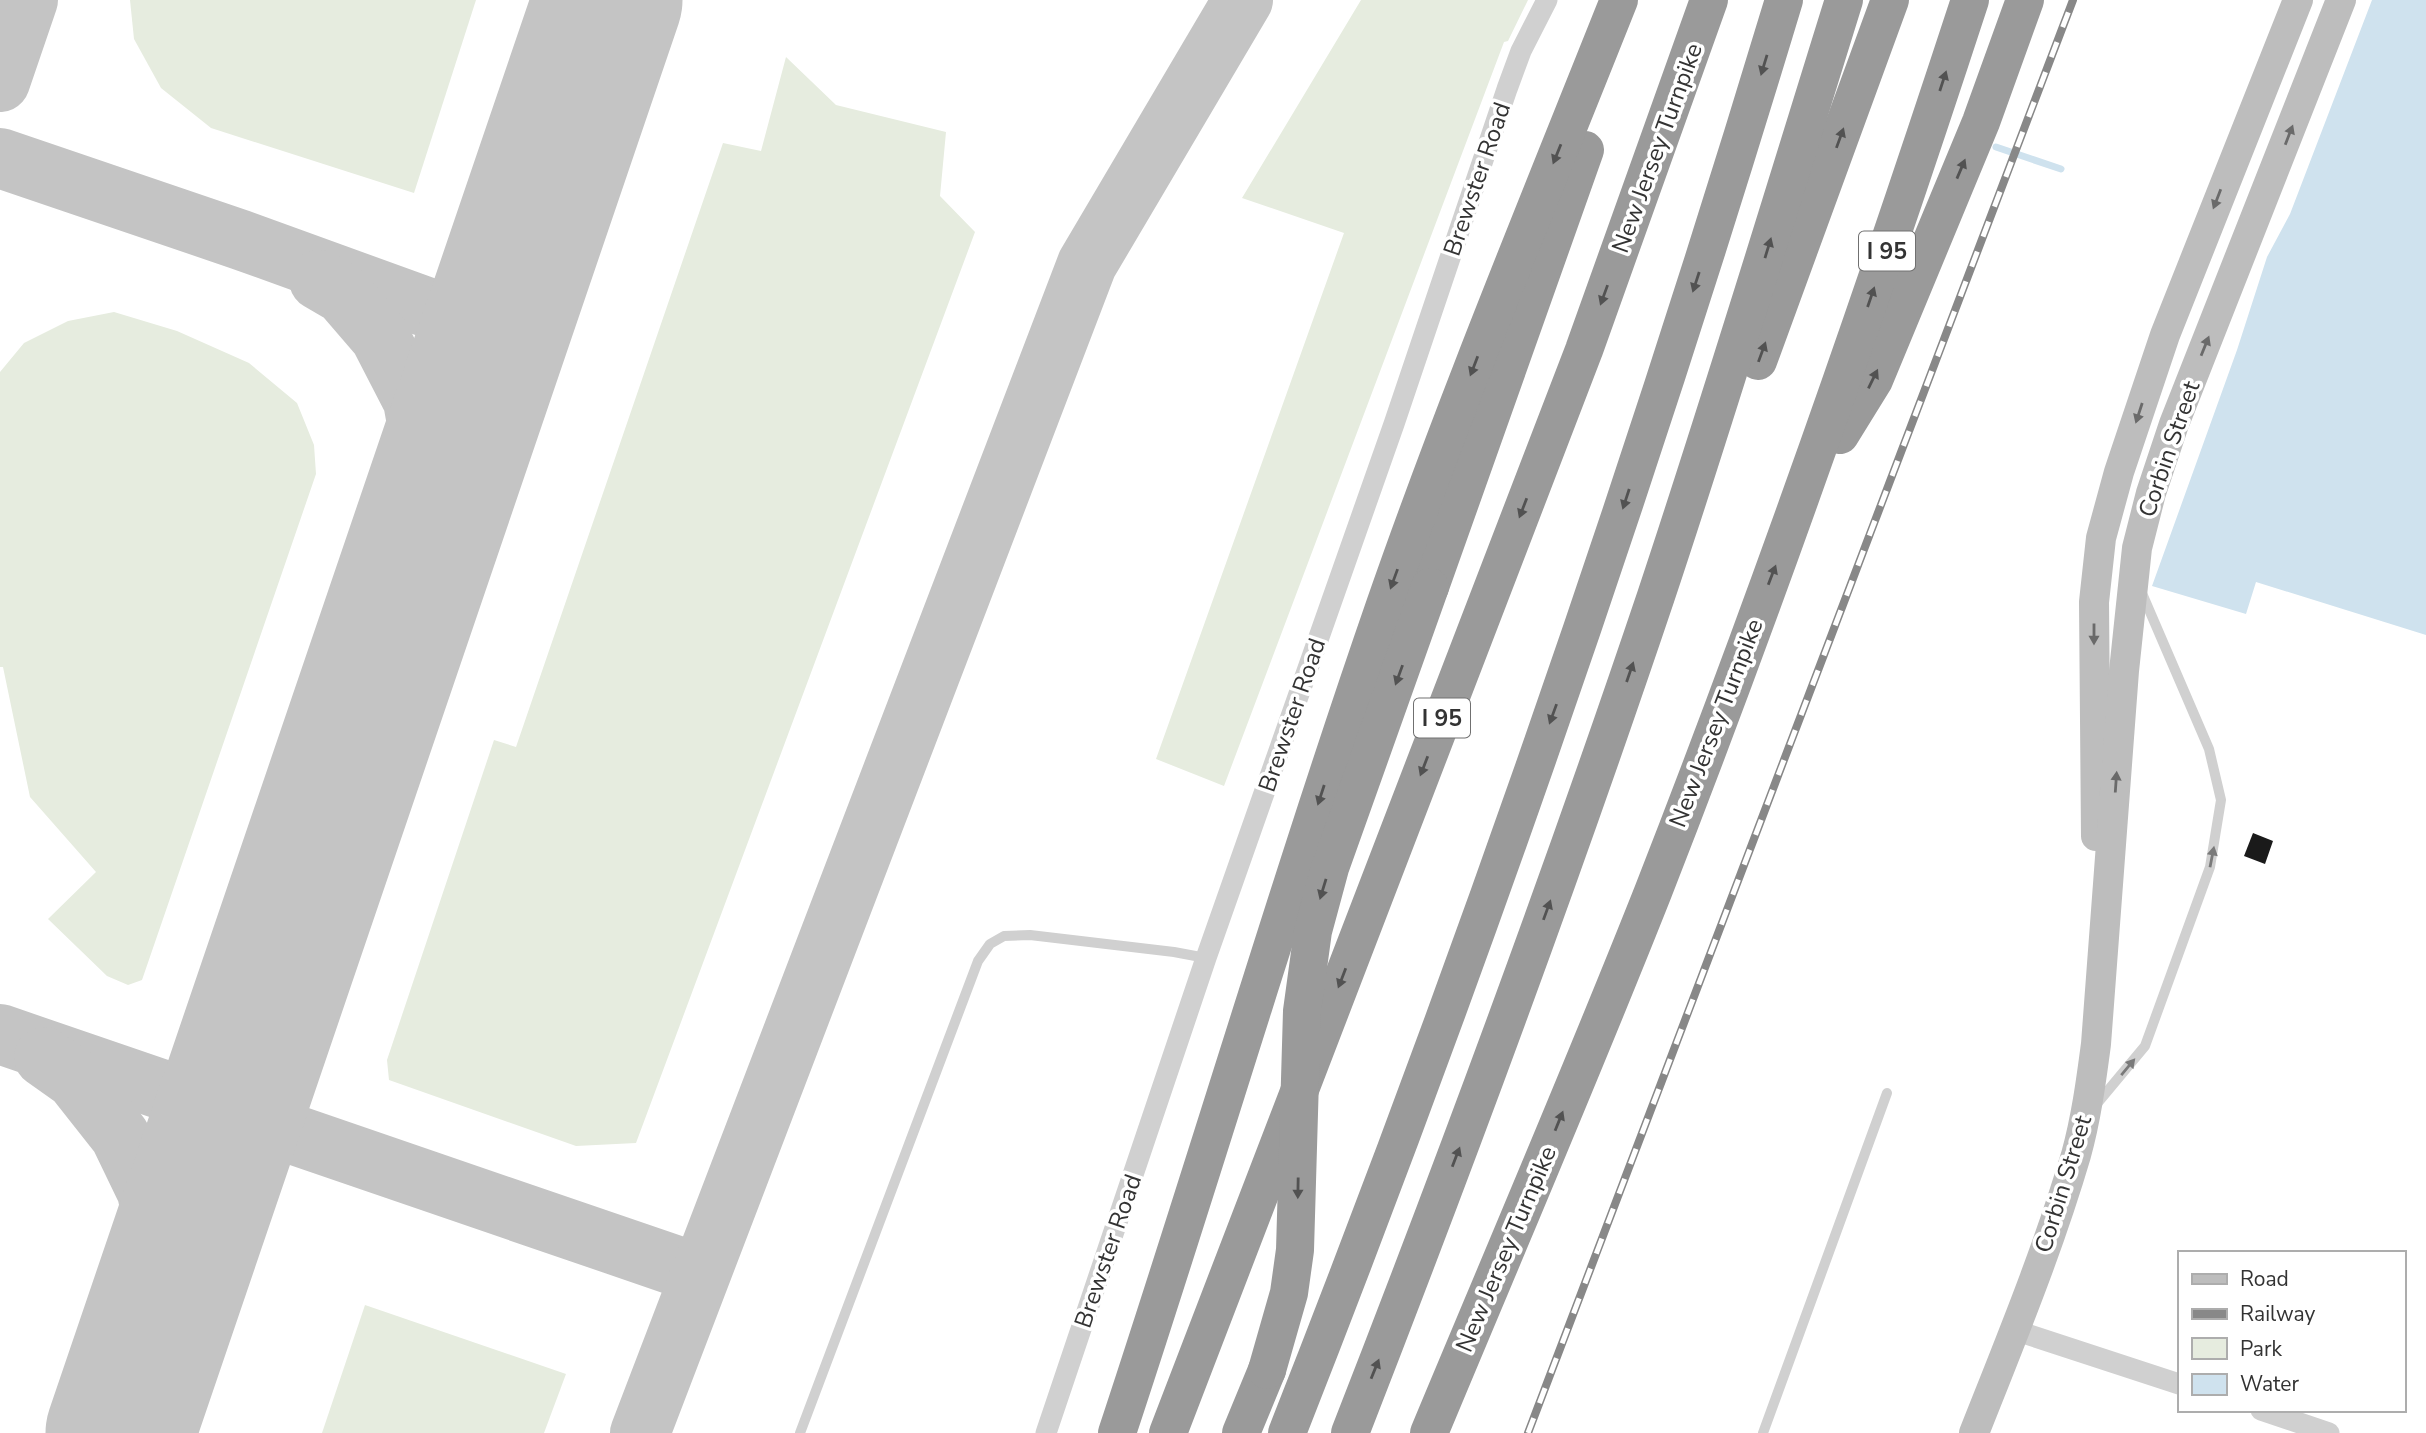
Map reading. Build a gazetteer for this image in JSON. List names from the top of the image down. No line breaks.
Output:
{"streets":{"highway":["New Jersey Turnpike","I 95"],"main road":["Corbin Street"],"street":["Brewster Road"]},"legend":["Road","Railway","Park","Water"]}
